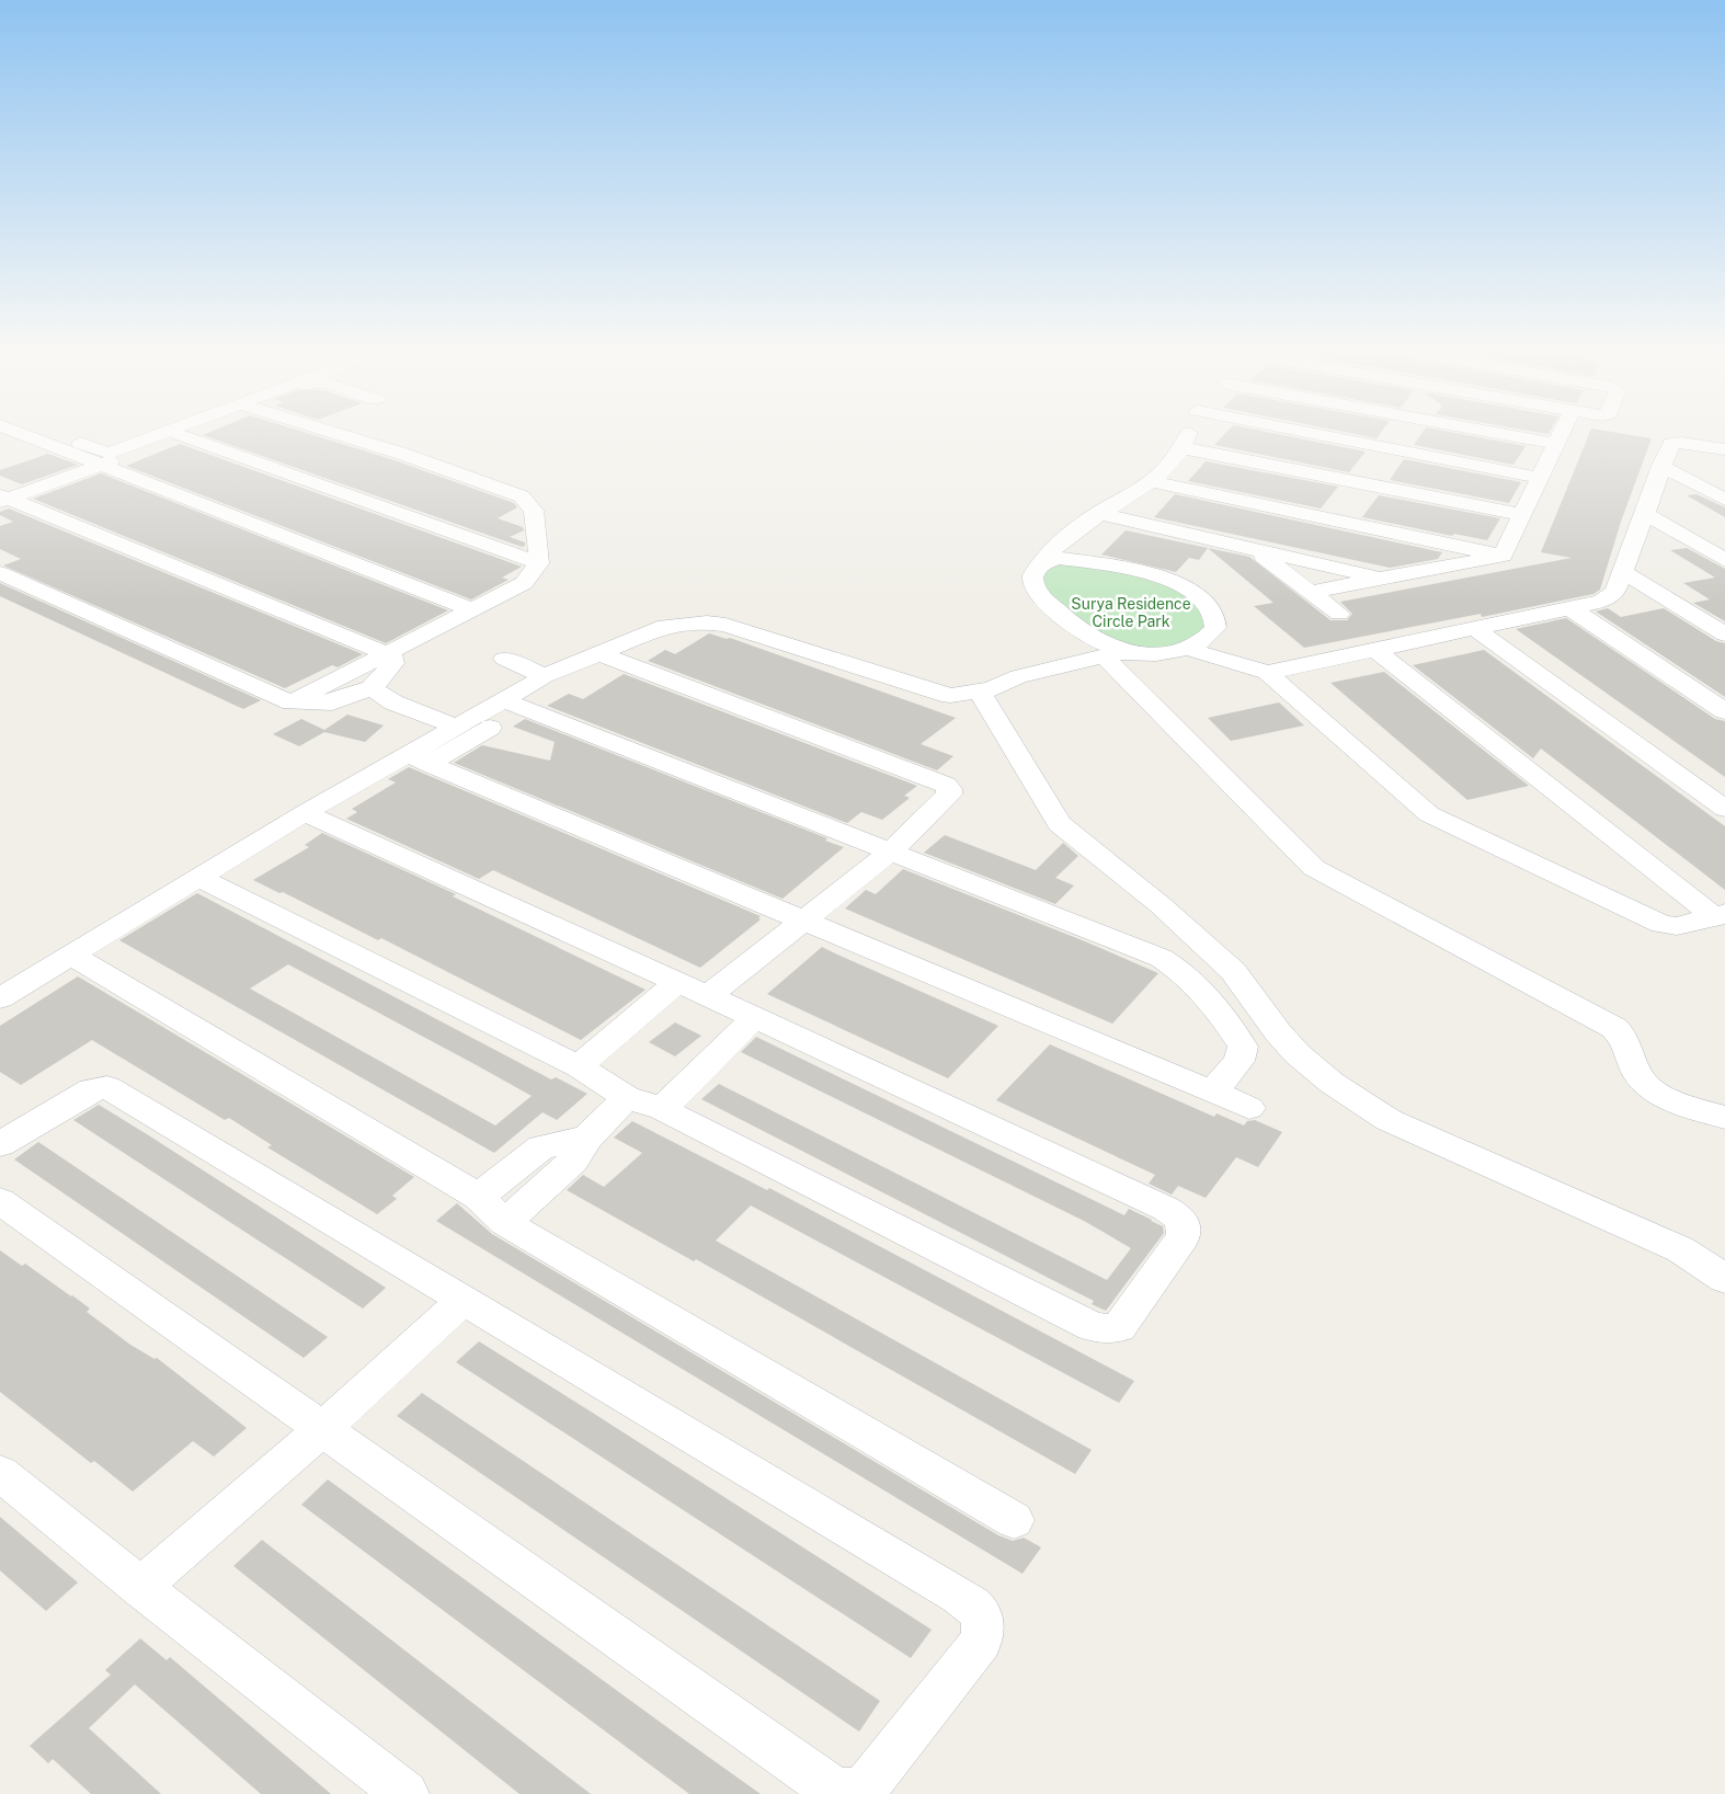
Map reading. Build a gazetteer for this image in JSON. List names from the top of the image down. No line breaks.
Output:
{"parks":["Surya Residence Circle Park"]}
